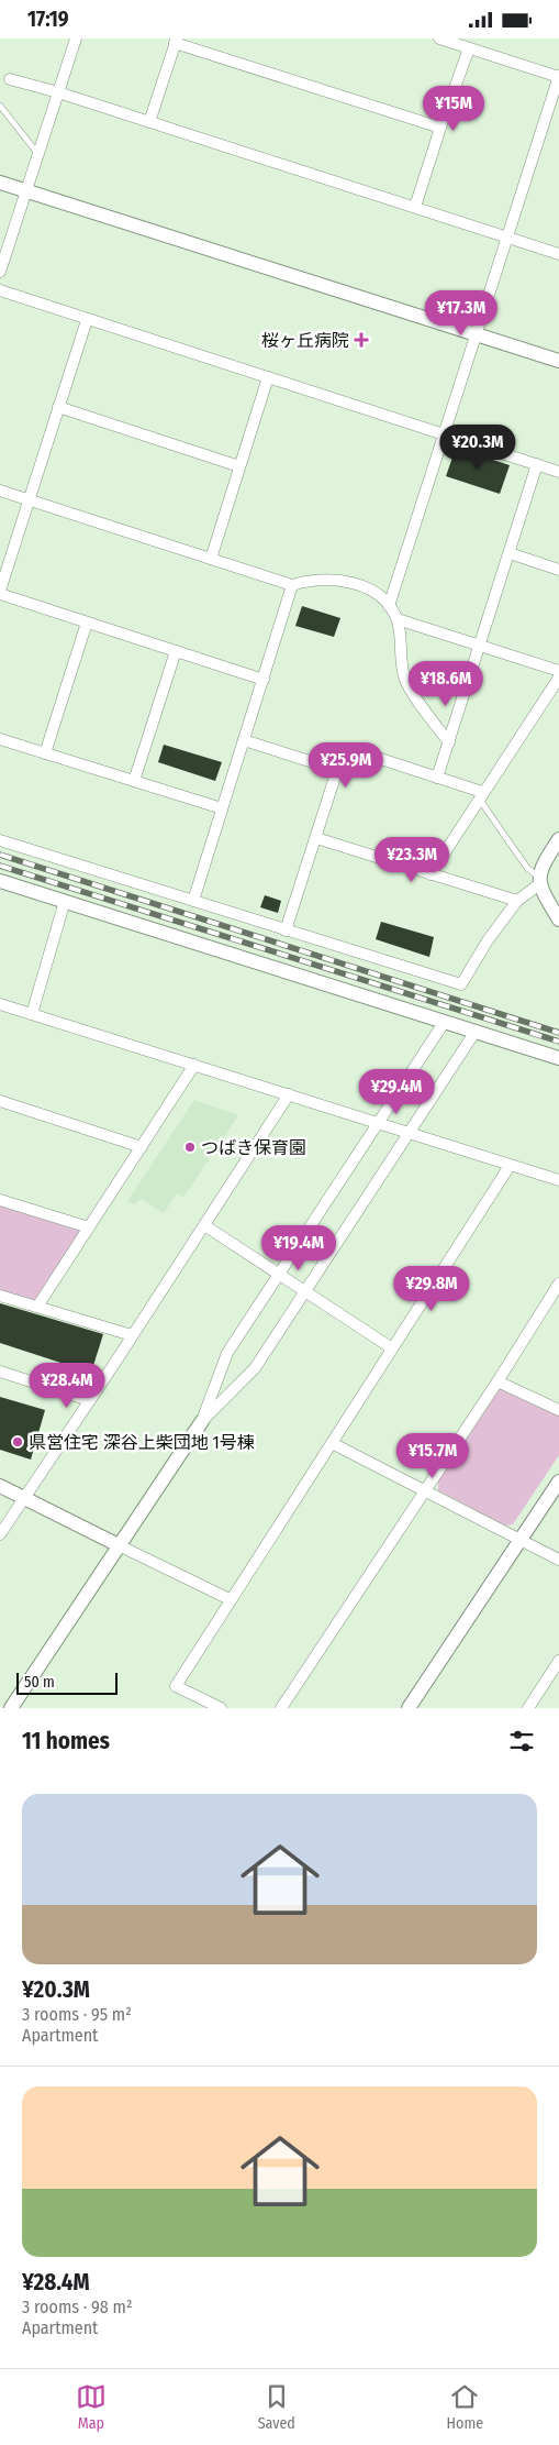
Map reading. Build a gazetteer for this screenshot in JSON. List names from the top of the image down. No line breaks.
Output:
{"places":{"health":["桜ヶ丘病院"],"other":["つばき保育園","県営住宅 深谷上柴団地 1号棟"]},"scale_bar":"50 m","page":{"status":"17:19","price":["¥15M","¥17.3M","¥20.3M","¥18.6M","¥25.9M","¥23.3M","¥29.4M","¥19.4M","¥29.8M","¥28.4M","¥15.7M"],"scale":"50 m","heading":"11 homes","list":[{"name":"¥20.3M","note":"3 rooms · 95 m² · Apartment"},{"name":"¥28.4M","note":"3 rooms · 98 m² · Apartment"}],"tabs":["Map","Saved","Home"]}}
